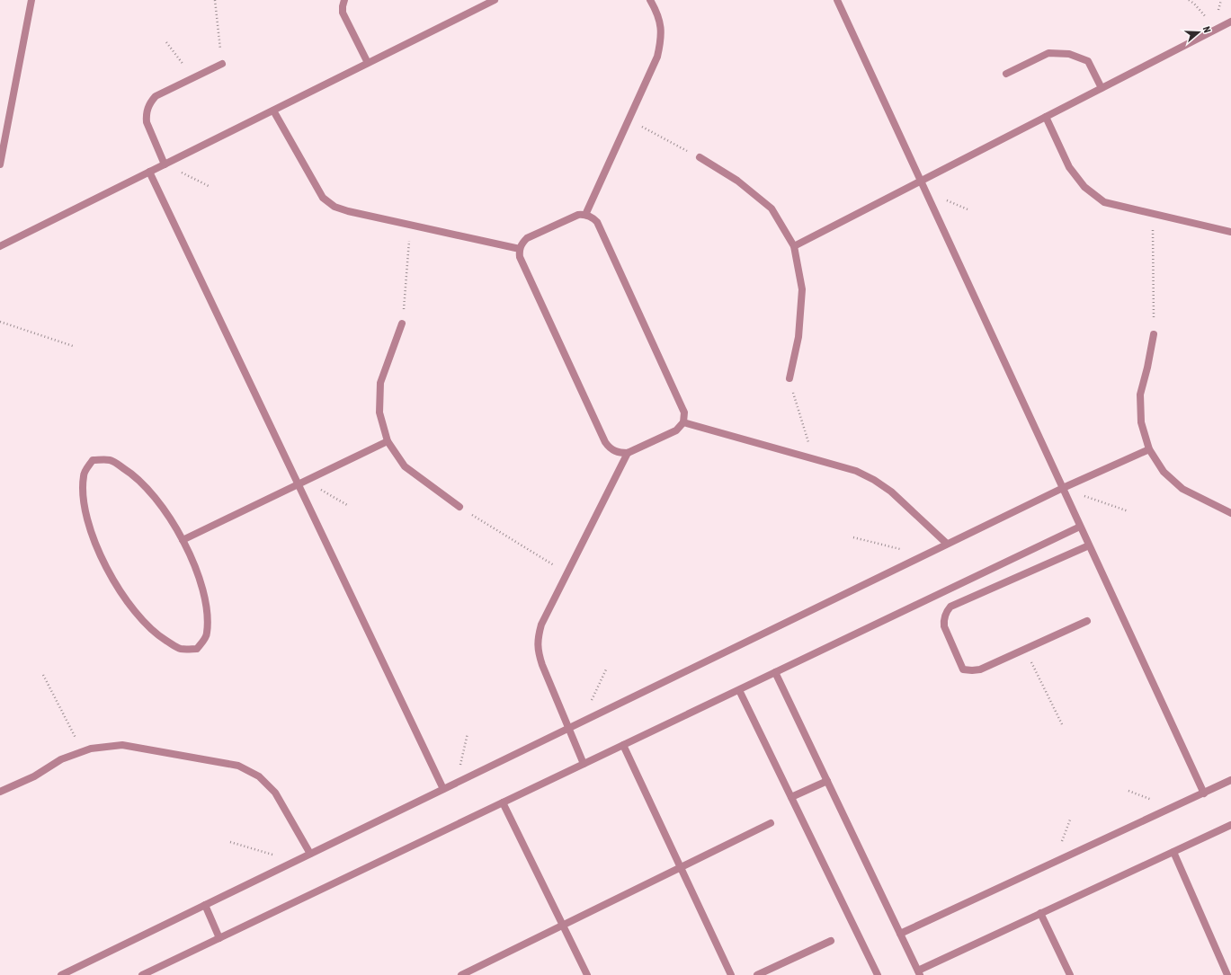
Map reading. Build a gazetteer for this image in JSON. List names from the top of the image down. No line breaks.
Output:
{"north":"right"}
